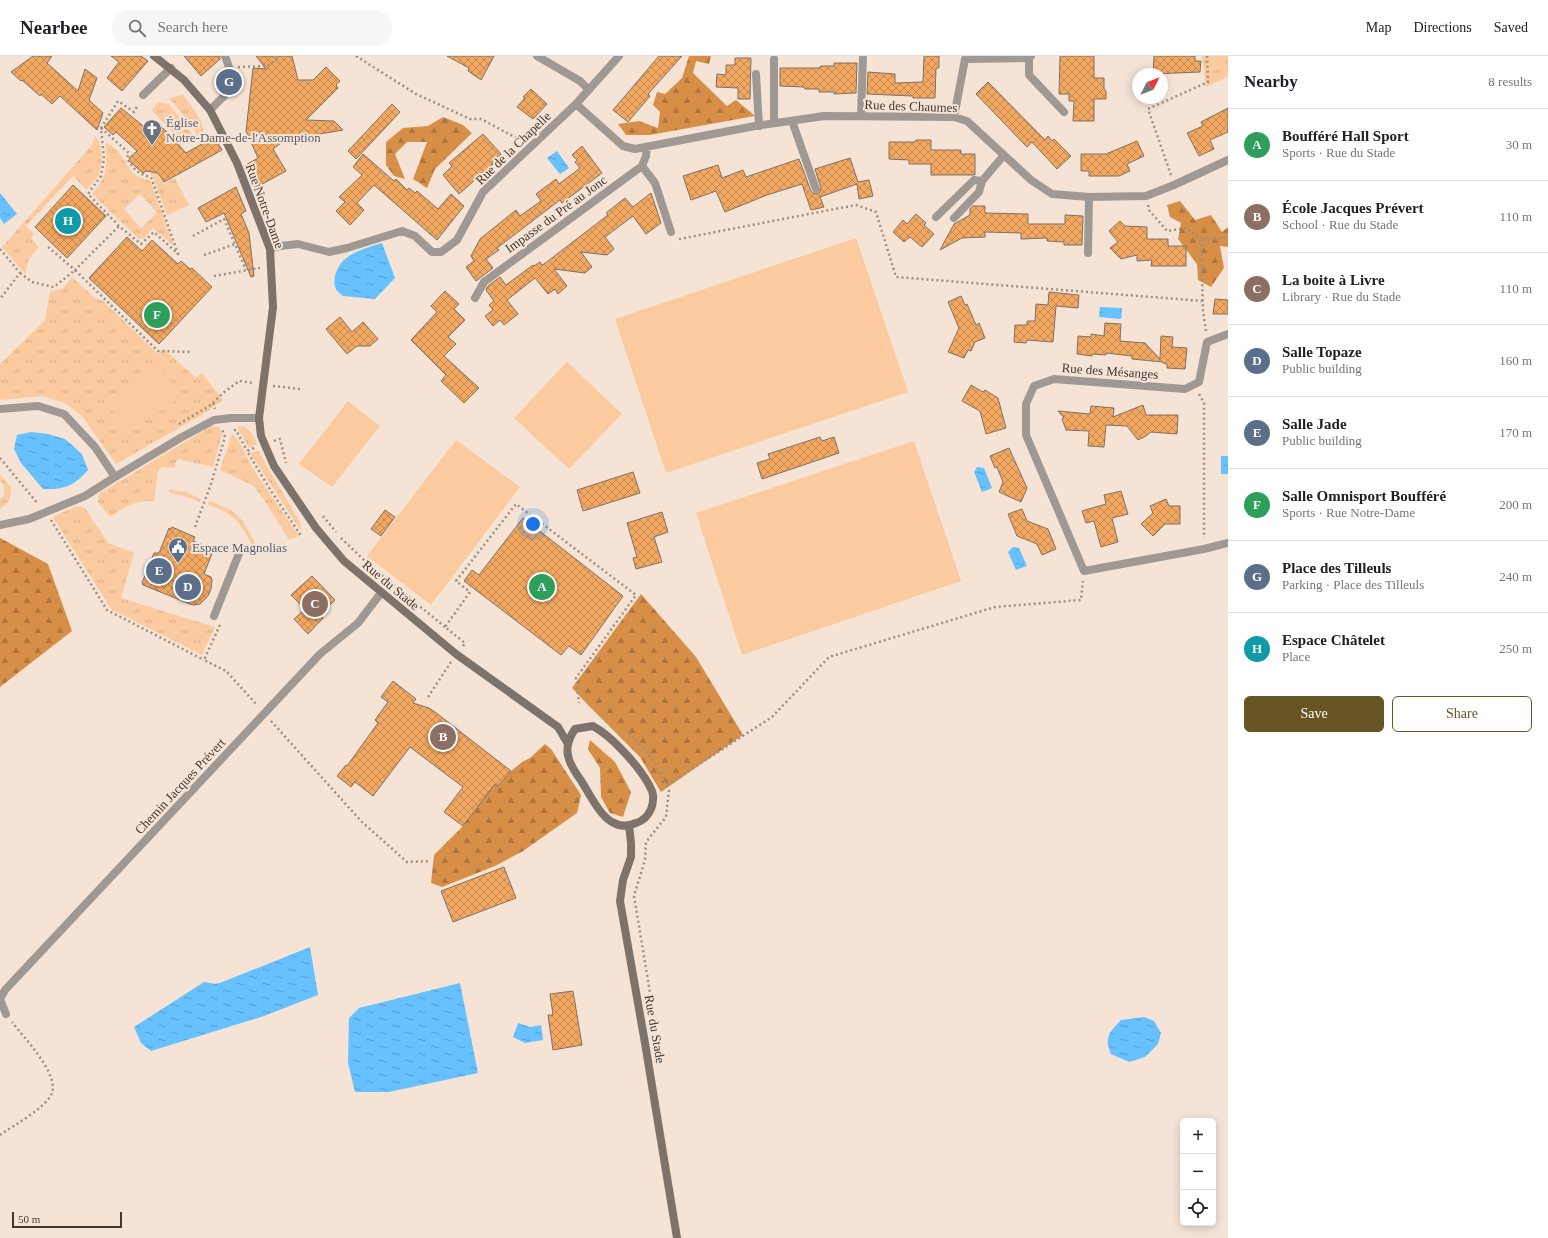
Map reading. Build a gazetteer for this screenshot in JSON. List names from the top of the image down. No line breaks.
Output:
{"streets":{"street":["Rue des Chaumes","Rue de la Chapelle","Rue Notre-Dame","Impasse du Pré au Jonc","Rue des Mésanges","Rue du Stade","Chemin Jacques Prévert"]},"crossings":[["Rue des Chaumes","Rue de la Chapelle"],["Rue de la Chapelle","Rue Notre-Dame"],["Rue Notre-Dame","Rue du Stade"],["Rue du Stade","Chemin Jacques Prévert"]],"places":{"church":["Église Notre-Dame-de-l'Assomption"],"public building":["Espace Magnolias"]},"scale_bar":"50 m","north":"top right","page":{"header":"Nearbee","search":"Search here","nav":["Map","Directions","Saved"],"heading":["Nearby","8 results"],"pins":["G","H","F","E","A","D","C","B"],"list":[{"mark":"A","name":"Boufféré Hall Sport","note":"Sports · Rue du Stade","value":"30 m"},{"mark":"B","name":"École Jacques Prévert","note":"School · Rue du Stade","value":"110 m"},{"mark":"C","name":"La boite à Livre","note":"Library · Rue du Stade","value":"110 m"},{"mark":"D","name":"Salle Topaze","note":"Public building","value":"160 m"},{"mark":"E","name":"Salle Jade","note":"Public building","value":"170 m"},{"mark":"F","name":"Salle Omnisport Boufféré","note":"Sports · Rue Notre-Dame","value":"200 m"},{"mark":"G","name":"Place des Tilleuls","note":"Parking · Place des Tilleuls","value":"240 m"},{"mark":"H","name":"Espace Châtelet","note":"Place","value":"250 m"}],"buttons":["Save","Share"],"map_buttons":["+","−"],"scale":"50 m"}}
